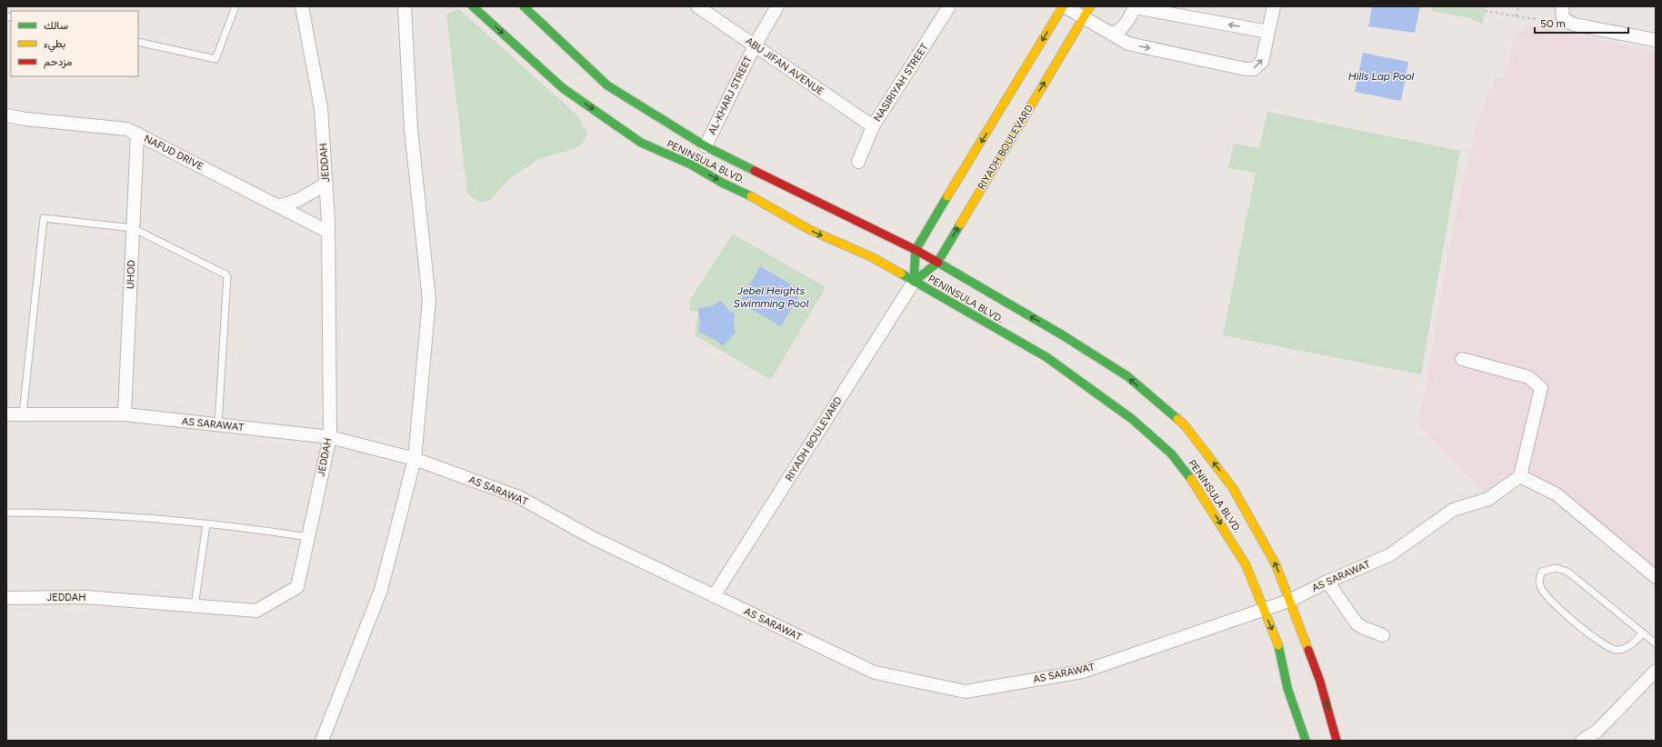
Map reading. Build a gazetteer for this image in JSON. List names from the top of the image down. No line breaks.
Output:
{"streets":{"main road":["RIYADH BOULEVARD","PENINSULA BLVD."],"street":["ABU JIFAN AVENUE","NASIRIYAH STREET","AL-KHARJ STREET","NAFUD DRIVE","JEDDAH","UHOD","AS SARAWAT"]},"crossings":[["ABU JIFAN AVENUE","NASIRIYAH STREET"],["ABU JIFAN AVENUE","AL-KHARJ STREET"],["AL-KHARJ STREET","PENINSULA BLVD."],["RIYADH BOULEVARD","PENINSULA BLVD."],["RIYADH BOULEVARD","AS SARAWAT"],["NAFUD DRIVE","JEDDAH"],["NAFUD DRIVE","UHOD"],["PENINSULA BLVD.","AS SARAWAT"],["JEDDAH","AS SARAWAT"],["UHOD","AS SARAWAT"]],"water":["Hills Lap Pool","Jebel Heights Swimming Pool"],"legend":["سالك","بطيء","مزدحم"],"scale_bar":"50 m"}
